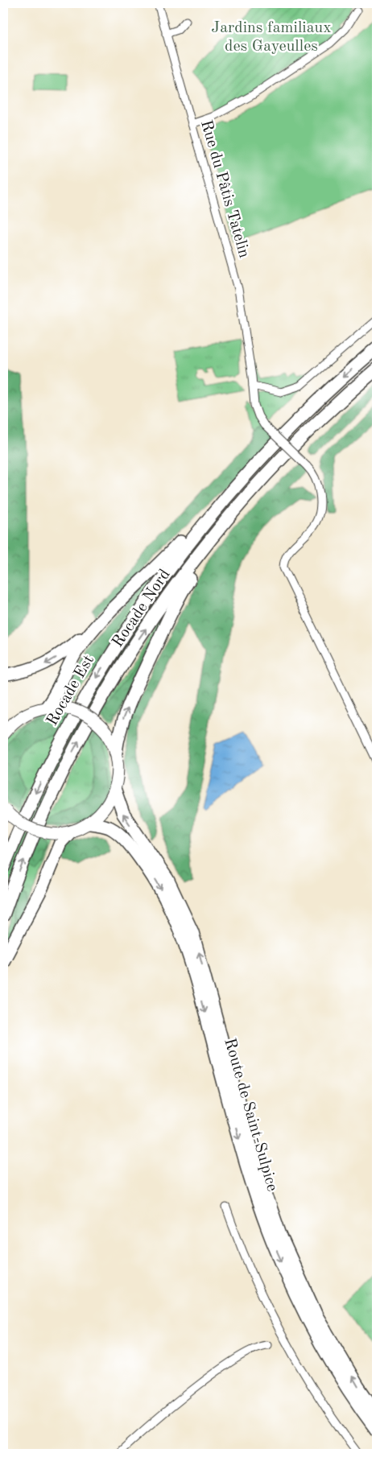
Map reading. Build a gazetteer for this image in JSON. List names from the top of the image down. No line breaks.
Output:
{"streets":{"highway":["Rocade Nord","Rocade Est","Route de Saint-Sulpice"],"street":["Rue du Pâtis Tatelin"]},"parks":["Jardins familiaux des Gayeulles"]}
